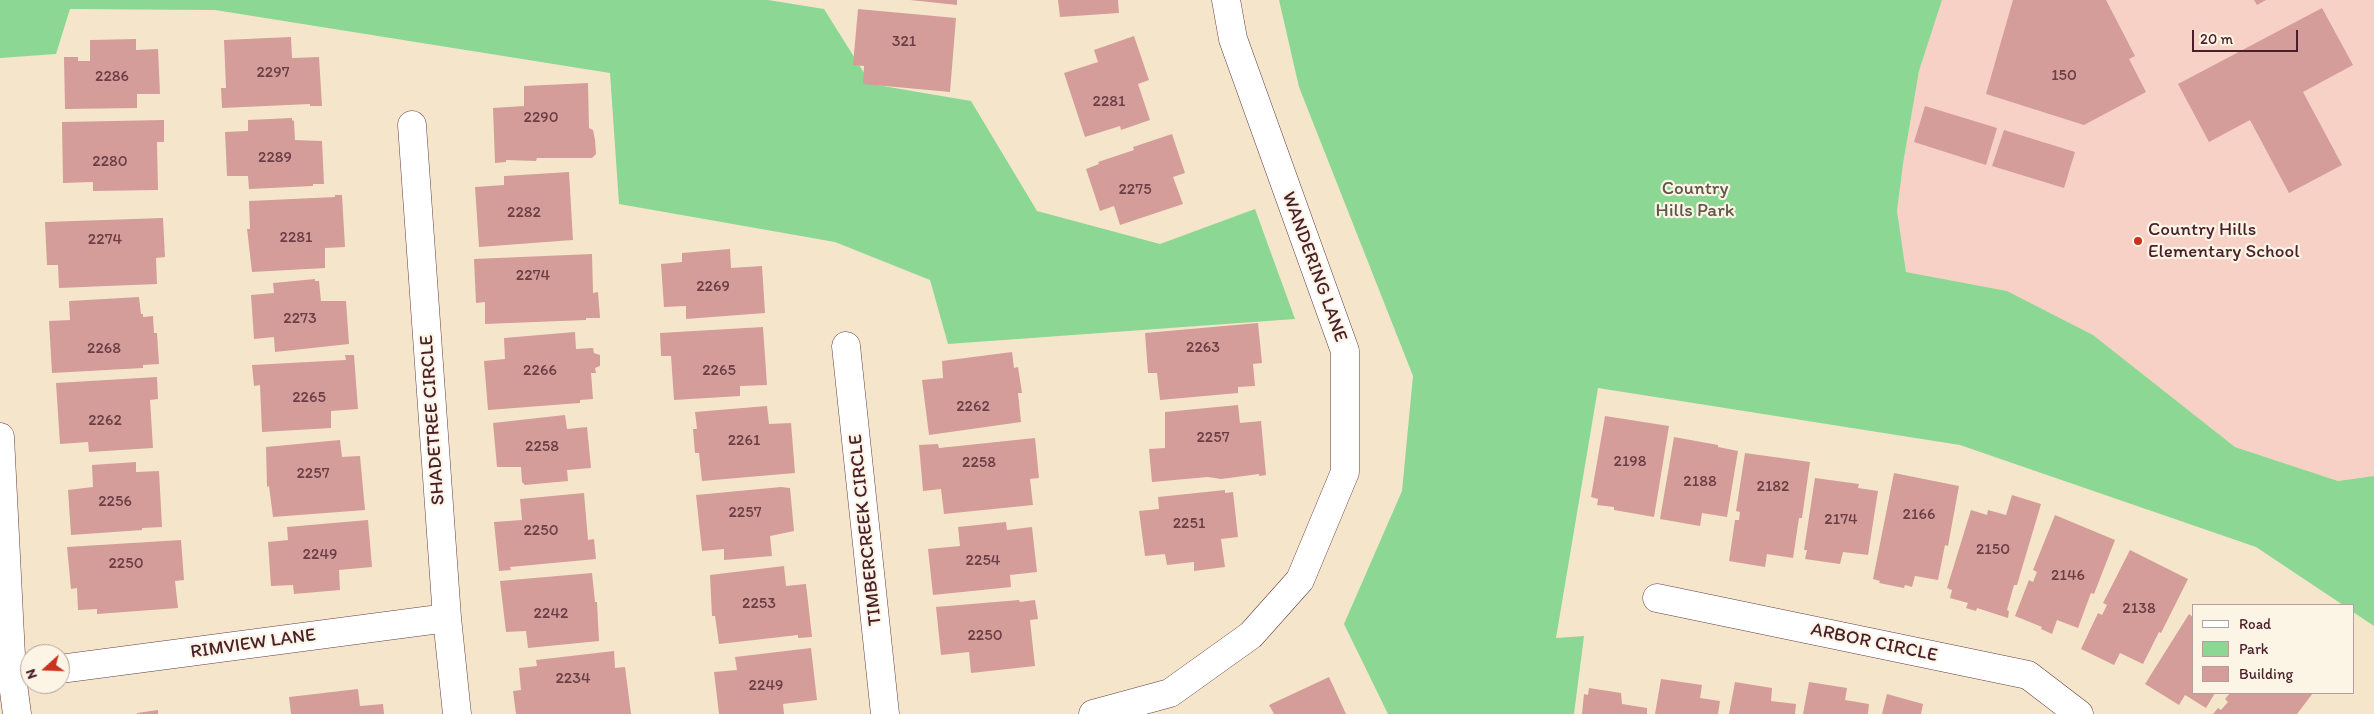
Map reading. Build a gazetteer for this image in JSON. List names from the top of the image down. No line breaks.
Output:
{"streets":{"street":["WANDERING LANE","SHADETREE CIRCLE","TIMBERCREEK CIRCLE","ARBOR CIRCLE","RIMVIEW LANE"]},"crossings":[["SHADETREE CIRCLE","RIMVIEW LANE"]],"parks":["Country Hills Park"],"places":["Country Hills Elementary School"],"house_numbers":["321","2297","150","2286","2281","2290","2289","2280","2275","2282","2281","2274","2274","2269","2273","2263","2268","2266","2265","2265","2262","2262","2257","2261","2258","2198","2258","2257","2188","2182","2256","2257","2166","2174","2251","2250","2150","2249","2254","2250","2146","2253","2138","2242","2250","2234","2249"],"legend":["Road","Park","Building"],"scale_bar":"20 m","north":"left"}
